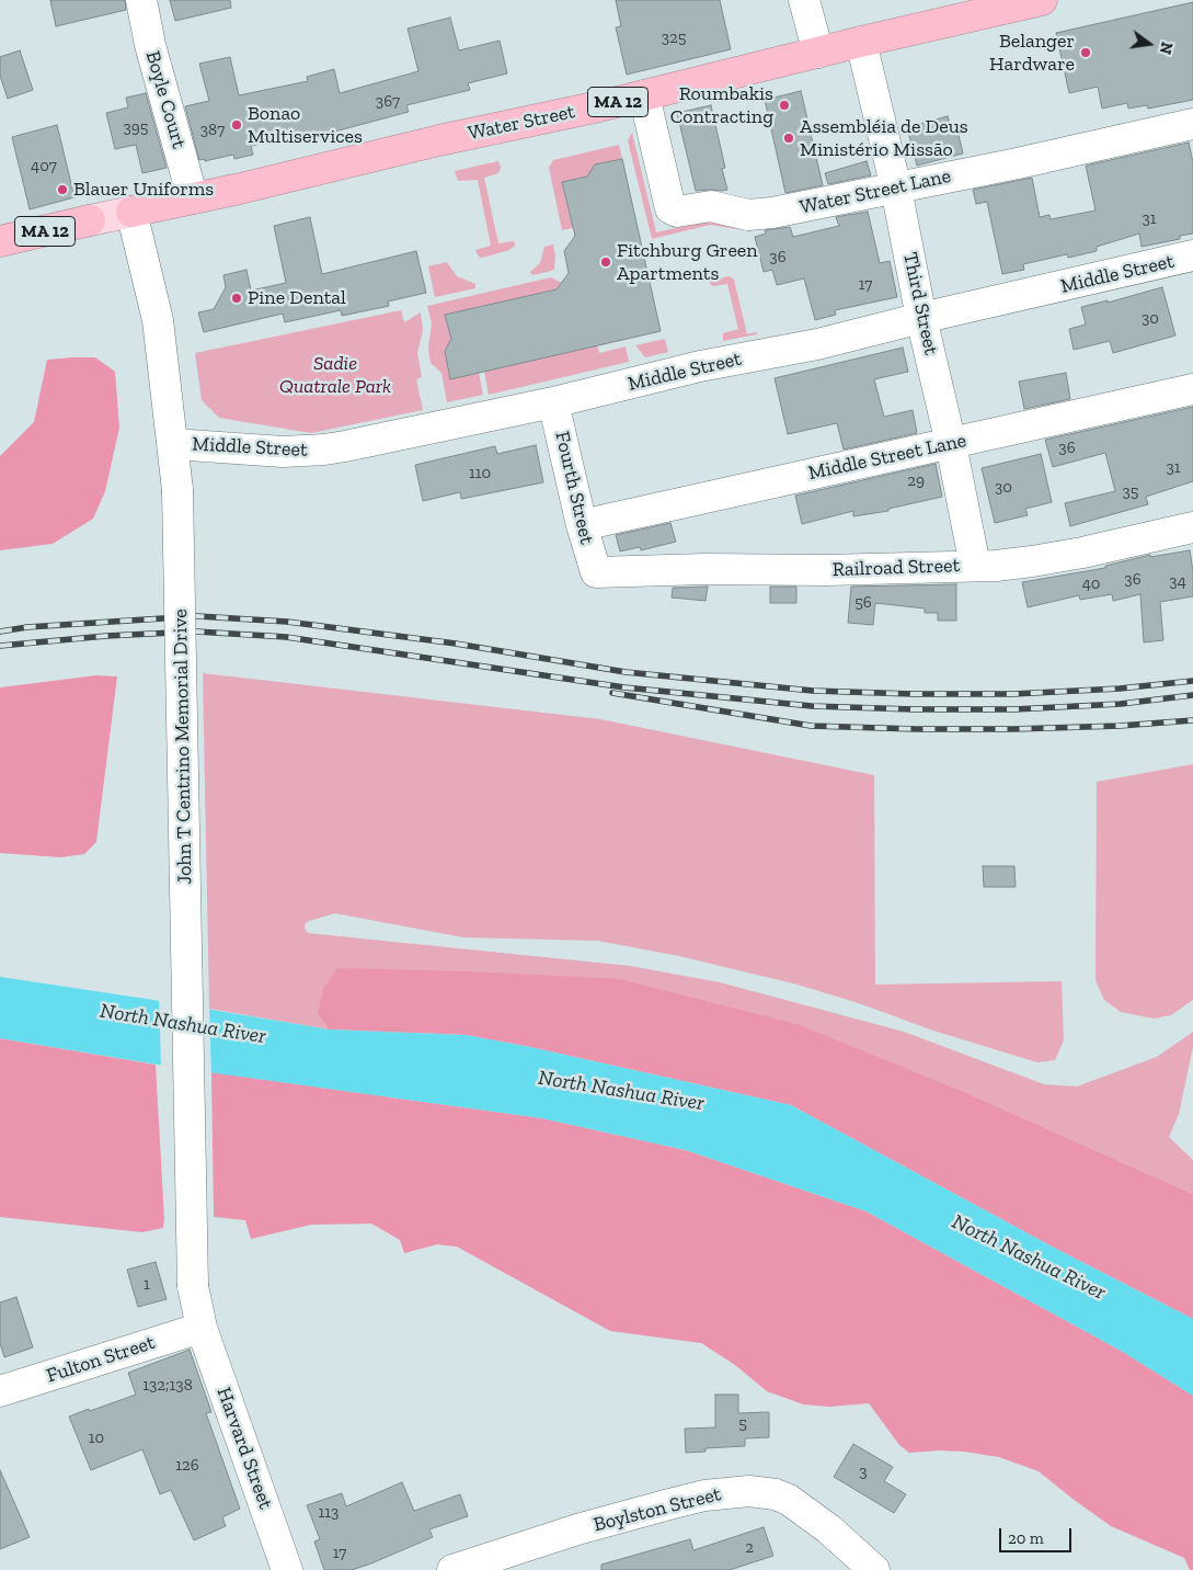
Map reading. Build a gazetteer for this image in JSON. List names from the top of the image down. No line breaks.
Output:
{"streets":{"highway":["MA 12","Water Street"],"street":["Boyle Court","Water Street Lane","Middle Street","Third Street","Middle Street Lane","Fourth Street","Railroad Street","John T Centrino Memorial Drive","Fulton Street","Harvard Street","Boylston Street"]},"crossings":[["Boyle Court","Water Street"],["Water Street","Water Street Lane"],["Water Street","Third Street"],["Water Street","John T Centrino Memorial Drive"],["Water Street Lane","Third Street"],["Middle Street","Third Street"],["Middle Street","Fourth Street"],["Middle Street","John T Centrino Memorial Drive"],["Third Street","Middle Street Lane"],["Third Street","Railroad Street"],["Middle Street Lane","Fourth Street"],["Fourth Street","Railroad Street"],["John T Centrino Memorial Drive","Fulton Street"],["John T Centrino Memorial Drive","Harvard Street"],["Fulton Street","Harvard Street"]],"water":["North Nashua River"],"parks":["Sadie Quatrale Park"],"places":["Belanger Hardware","Roumbakis Contracting","Bonao Multiservices","Assembléia de Deus Ministério Missão","Blauer Uniforms","Fitchburg Green Apartments","Pine Dental"],"house_numbers":["325","367","395","387","407","31","36","17","30","36","31","110","29","30","35","36","34","40","56","1","132;138","5","10","126","3","113","2","17"],"scale_bar":"20 m","north":"right"}
